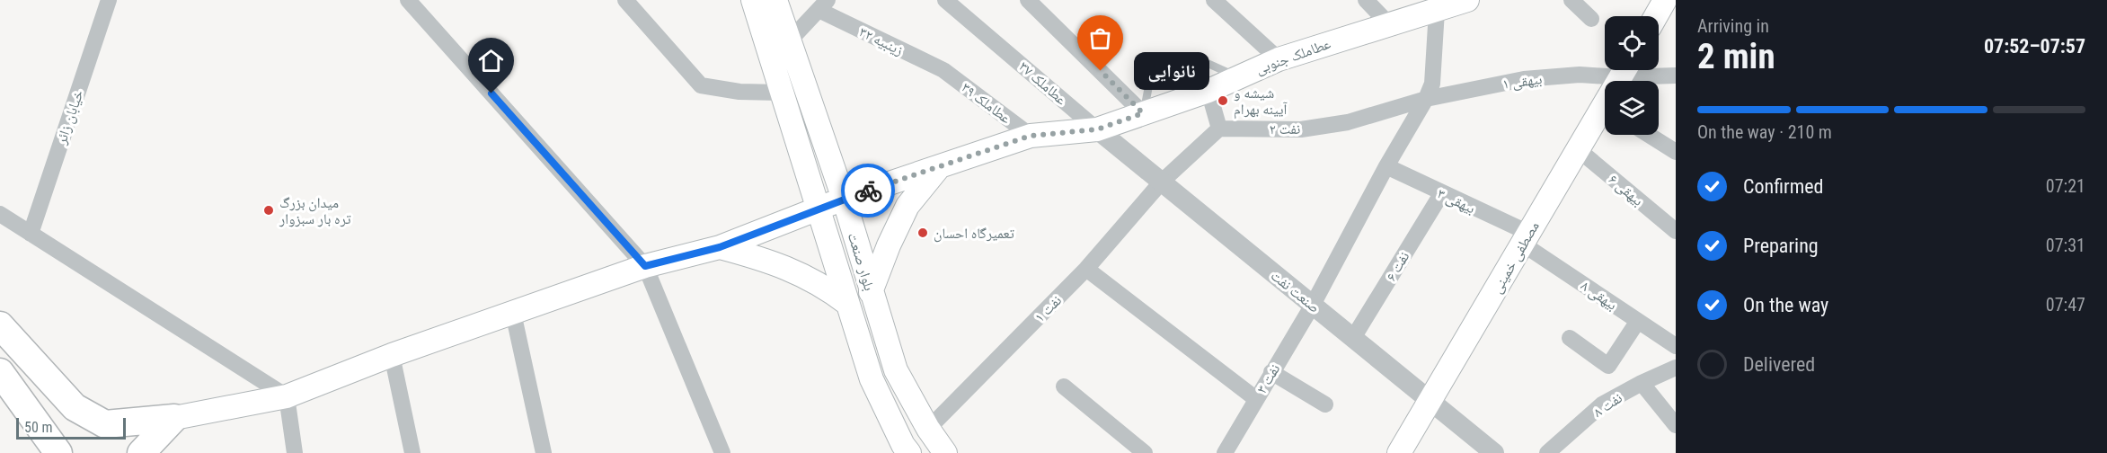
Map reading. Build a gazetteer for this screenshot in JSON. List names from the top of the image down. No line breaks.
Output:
{"streets":{"main road":["عطاملک جنوبی","مصطفی خمینی","بلوار صنعت"],"street":["زینبیه ۳۲","بیهقی ۱","عطاملک ۳۷","عطاملک ۳۹","خیابان زائر","نفت ۲","بیهقی ۶","بیهقی ۳","نفت ۶","صنعت نفت","بیهقی ۸","نفت ۱","نفت ۳","نفت ۸"]},"crossings":[["زینبیه ۳۲","عطاملک ۳۹"],["عطاملک جنوبی","عطاملک ۳۷"],["عطاملک جنوبی","عطاملک ۳۹"],["عطاملک جنوبی","بلوار صنعت"],["عطاملک جنوبی","صنعت نفت"],["عطاملک جنوبی","نفت ۳"],["بیهقی ۱","نفت ۲"],["بیهقی ۱","نفت ۳"],["عطاملک ۳۷","صنعت نفت"],["نفت ۲","نفت ۳"],["بیهقی ۶","مصطفی خمینی"],["بیهقی ۳","مصطفی خمینی"],["بیهقی ۳","نفت ۶"],["بیهقی ۳","بیهقی ۸"],["بیهقی ۳","نفت ۳"],["مصطفی خمینی","صنعت نفت"],["مصطفی خمینی","بیهقی ۸"],["بلوار صنعت","نفت ۱"],["نفت ۶","صنعت نفت"],["صنعت نفت","نفت ۱"],["صنعت نفت","نفت ۳"]],"places":["نانوایی","شیشه و آیینه بهرام","میدان بزرگ تره بار سبزوار","تعمیرگاه احسان"],"scale_bar":"50 m","page":{"heading":["2 min","Arriving in","07:52–07:57"],"bubble":"نانوایی","bar":"On the way · 210 m","list":[["Confirmed","07:21"],["Preparing","07:31"],["On the way","07:47"],"Delivered"],"scale":"50 m"}}
